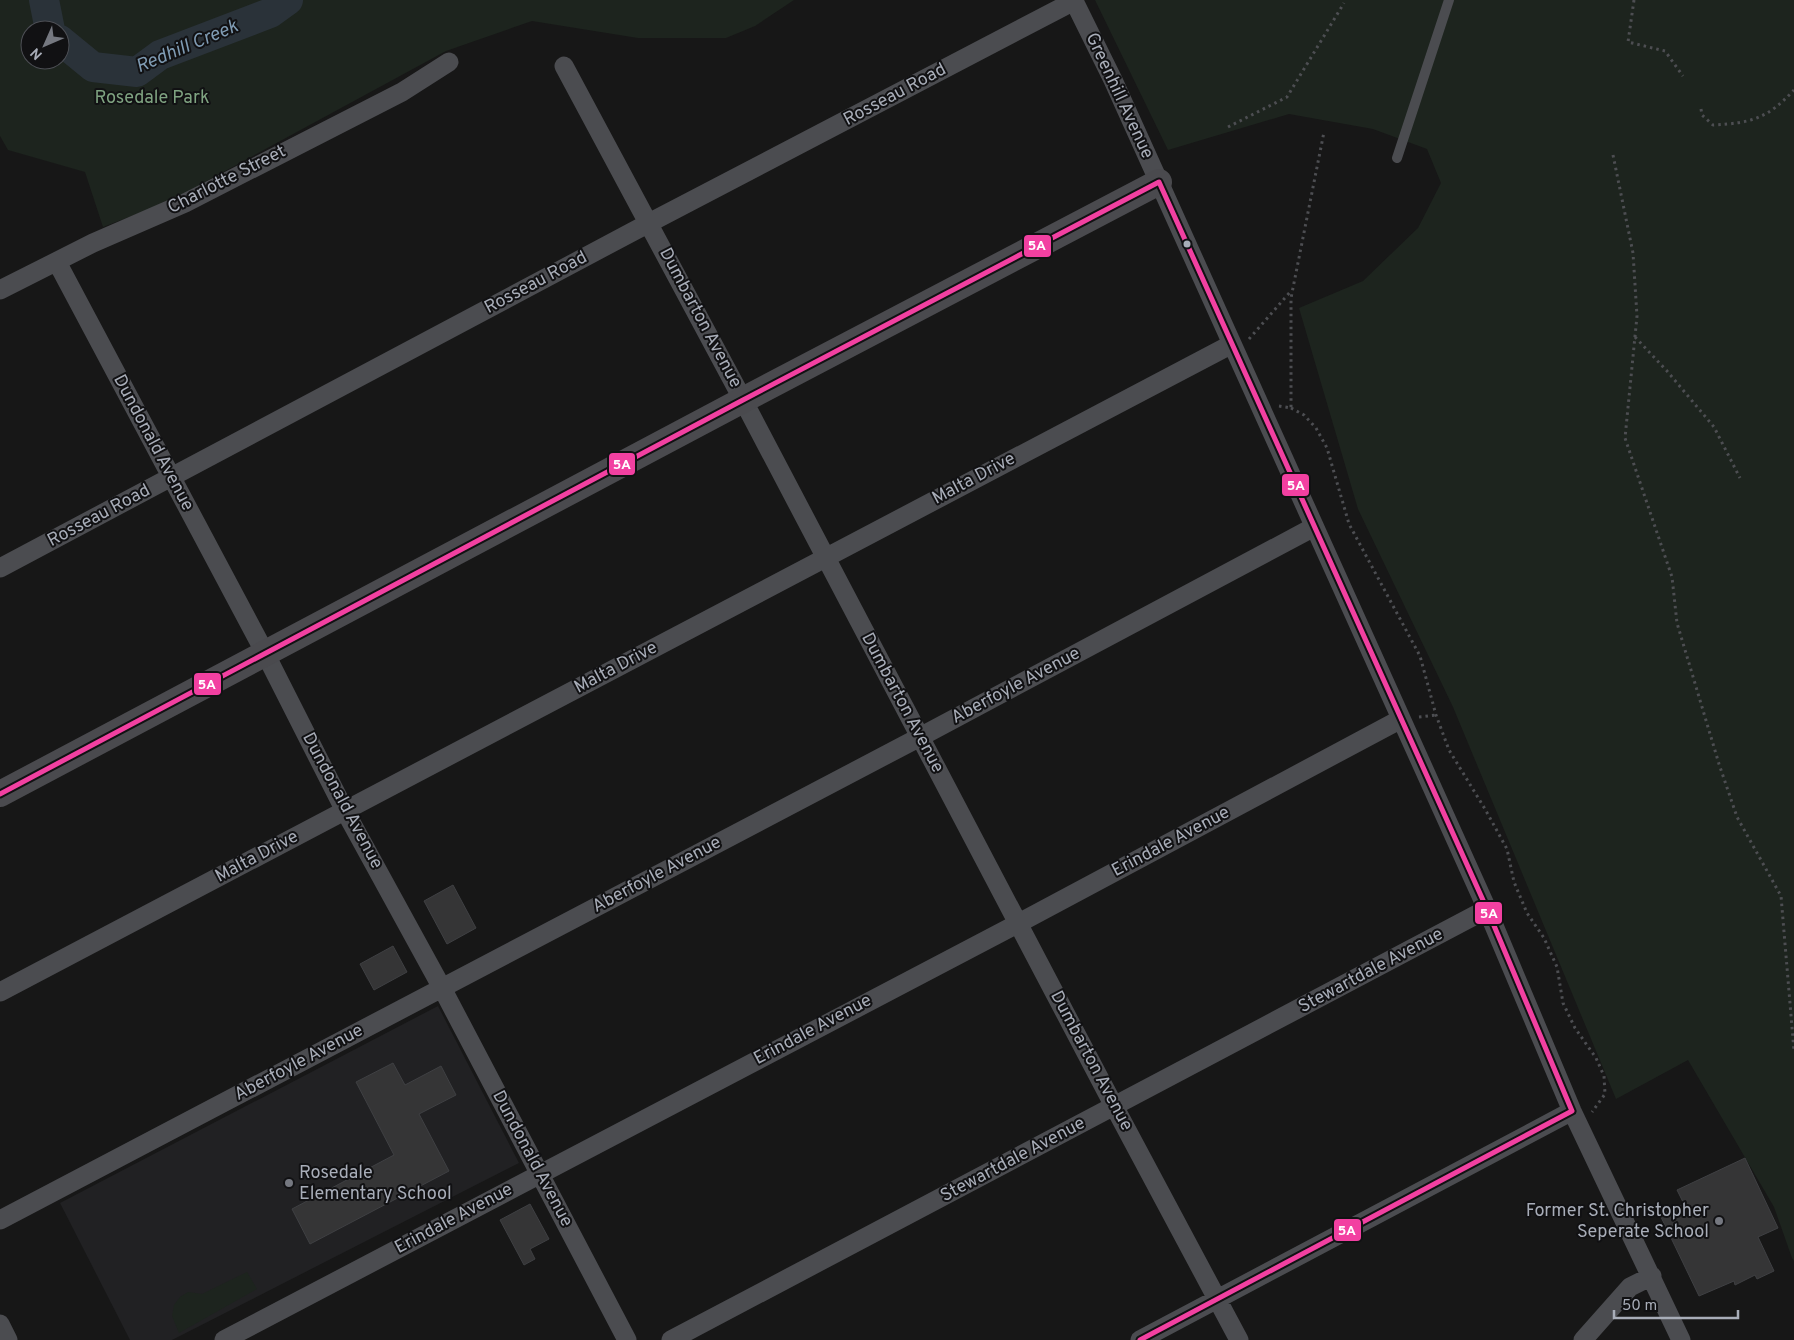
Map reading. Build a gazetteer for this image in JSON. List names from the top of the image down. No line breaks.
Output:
{"streets":{"street":["Rosseau Road","Greenhill Avenue","Charlotte Street","Dumbarton Avenue","Dundonald Avenue","Malta Drive","Aberfoyle Avenue","Erindale Avenue","Stewartdale Avenue"]},"crossings":[["Rosseau Road","Greenhill Avenue"],["Rosseau Road","Dumbarton Avenue"],["Rosseau Road","Dundonald Avenue"],["Greenhill Avenue","Malta Drive"],["Greenhill Avenue","Aberfoyle Avenue"],["Greenhill Avenue","Erindale Avenue"],["Greenhill Avenue","Stewartdale Avenue"],["Charlotte Street","Dundonald Avenue"],["Dumbarton Avenue","Malta Drive"],["Dumbarton Avenue","Aberfoyle Avenue"],["Dumbarton Avenue","Erindale Avenue"],["Dumbarton Avenue","Stewartdale Avenue"],["Dundonald Avenue","Malta Drive"],["Dundonald Avenue","Aberfoyle Avenue"],["Dundonald Avenue","Erindale Avenue"]],"water":["Redhill Creek"],"parks":["Rosedale Park"],"places":["Rosedale Elementary School","Former St. Christopher Seperate School"],"lines":["transit line 5A"],"scale_bar":"50 m","north":"bottom left"}
